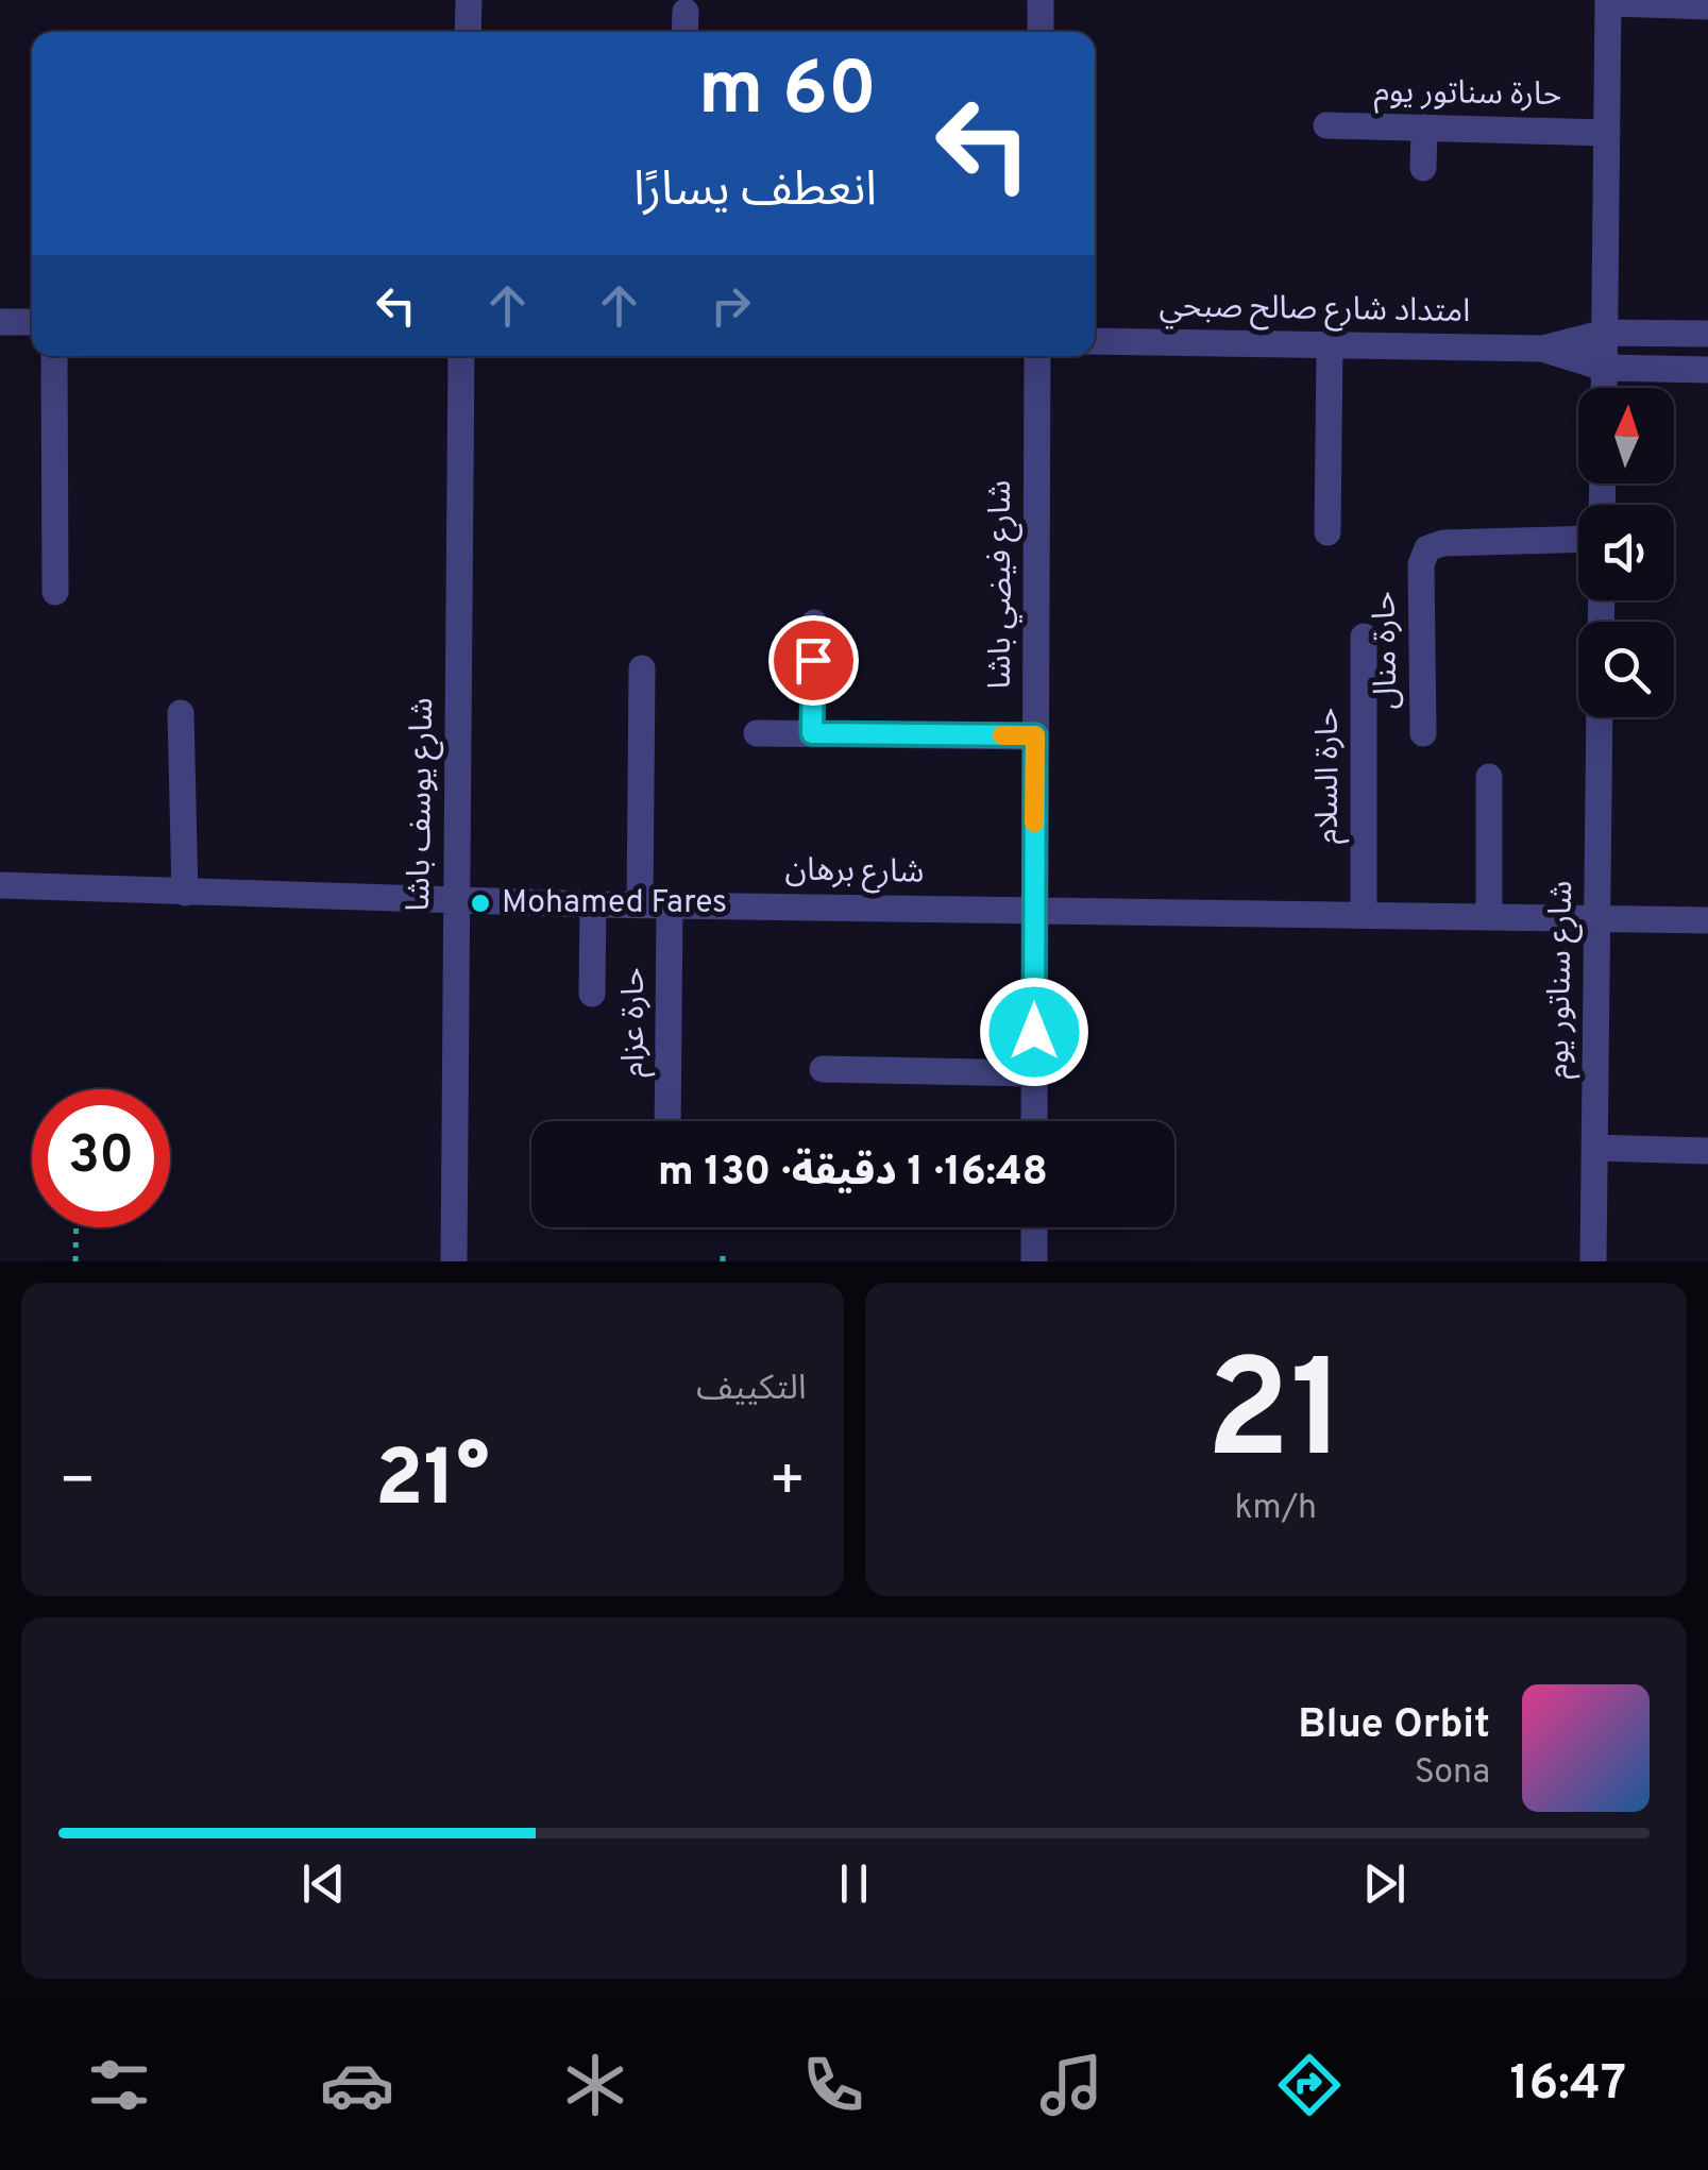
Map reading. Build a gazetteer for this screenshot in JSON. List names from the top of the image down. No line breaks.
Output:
{"streets":{"street":["حارة سناتور يوم","امتداد شارع صالح صبحي","شارع فيضي باشا","حارة منال","حارة السلام","شارع يوسف باشا","شارع برهان","شارع سناتور يوم","حارة عزام"]},"crossings":[["شارع فيضي باشا","شارع برهان"],["حارة السلام","شارع برهان"],["شارع يوسف باشا","شارع برهان"],["شارع برهان","شارع سناتور يوم"],["شارع برهان","حارة عزام"]],"places":["Mohamed Fares"],"north":"top","page":{"turn":["60 m","انعطف يسارًا"],"limit":"30","trip":"16:48 · 1 دقيقة · 130 m","tile":[["21","km/h"],"التكييف"],"heat":["−","21°","+"],"song":["Blue Orbit","Sona"],"tabs":"16:47"}}
